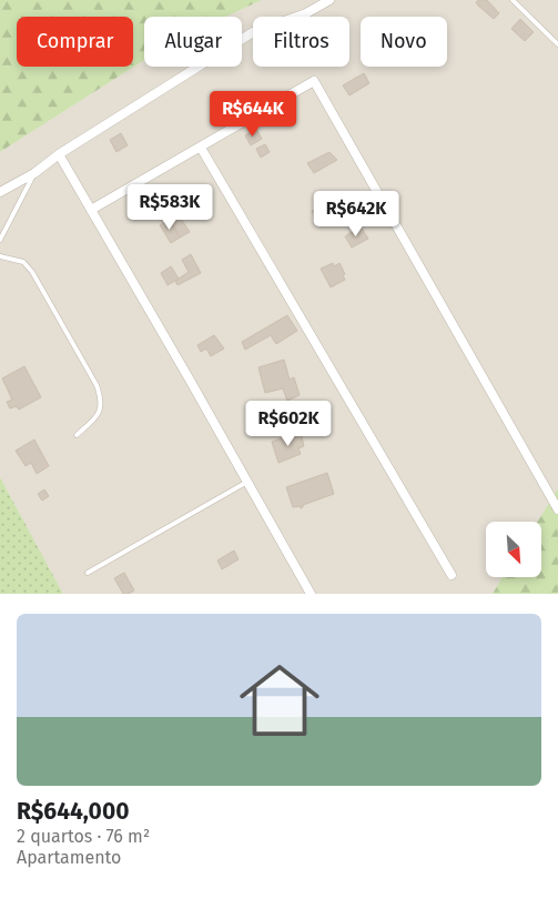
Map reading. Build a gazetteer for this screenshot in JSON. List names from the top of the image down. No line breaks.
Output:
{"north":"bottom right","page":{"chip":["Comprar","Alugar","Filtros","Novo"],"price":["R$644K","R$583K","R$642K","R$602K"],"list":[{"name":"R$644,000","note":"2 quartos · 76 m² · Apartamento"}]}}
